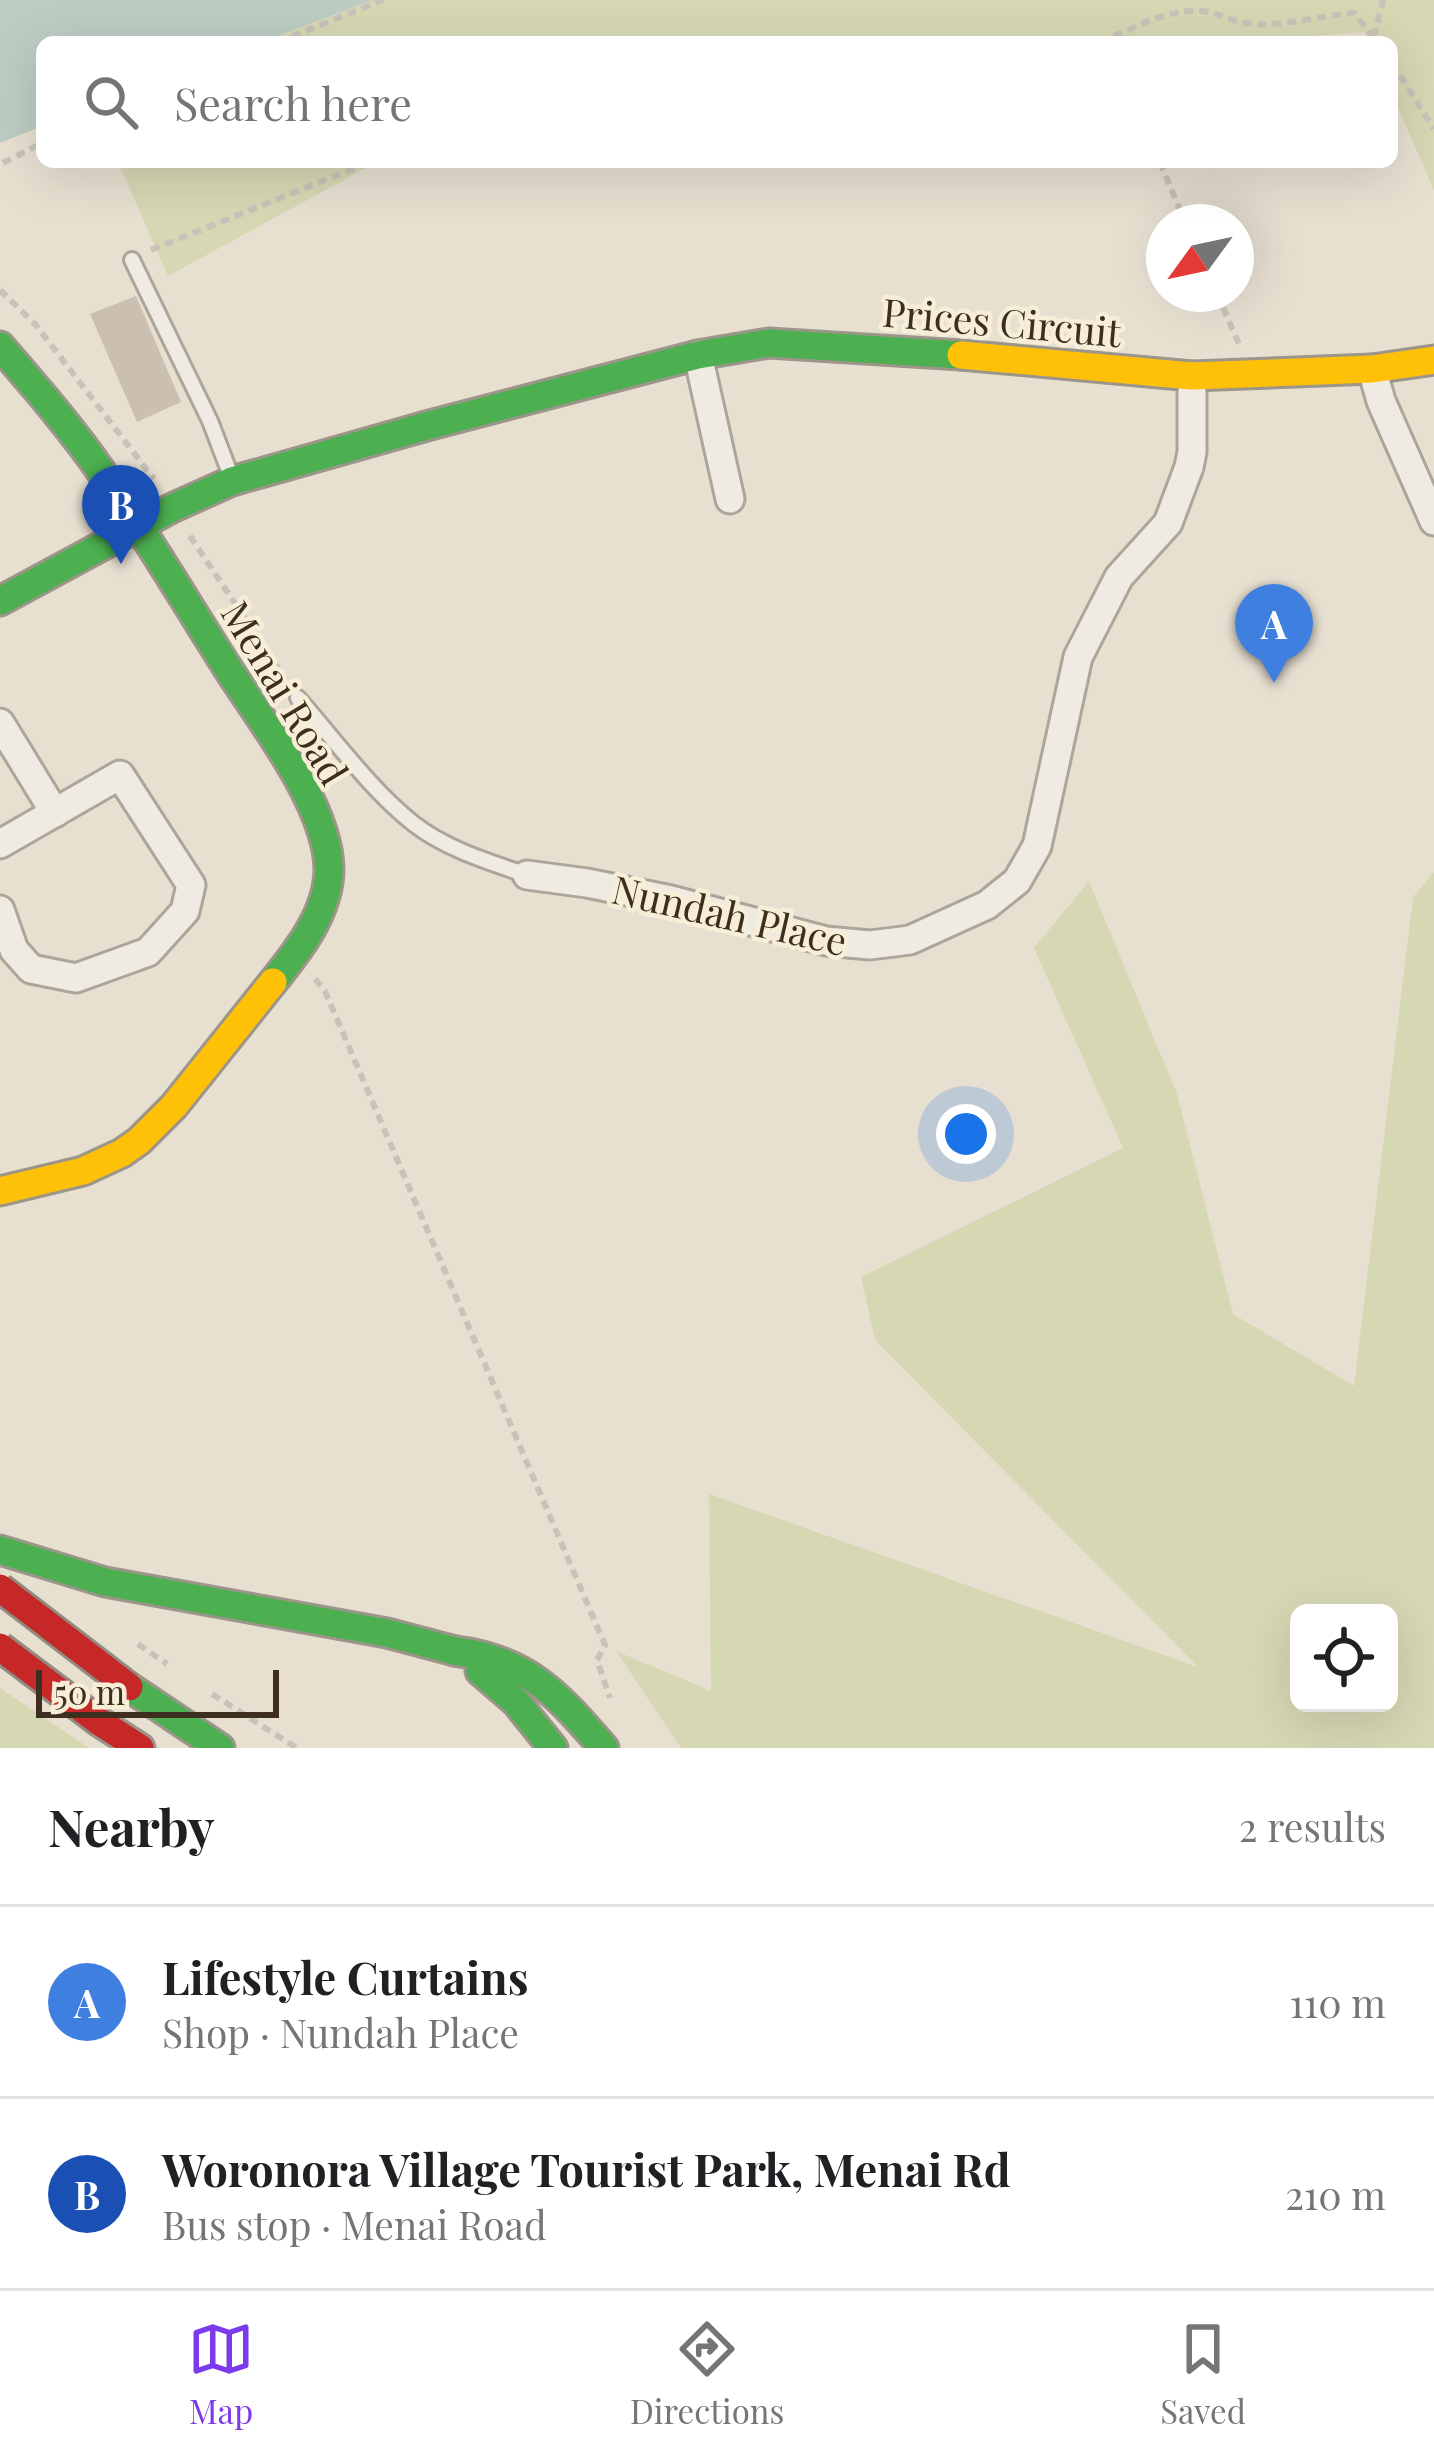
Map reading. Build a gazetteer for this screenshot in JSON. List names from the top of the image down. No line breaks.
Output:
{"streets":{"street":["Prices Circuit","Menai Road","Nundah Place"]},"crossings":[["Prices Circuit","Menai Road"],["Prices Circuit","Nundah Place"]],"scale_bar":"50 m","north":"bottom left","page":{"search":"Search here","pins":["B","A"],"scale":"50 m","heading":["Nearby","2 results"],"list":[{"mark":"A","name":"Lifestyle Curtains","note":"Shop · Nundah Place","value":"110 m"},{"mark":"B","name":"Woronora Village Tourist Park, Menai Rd","note":"Bus stop · Menai Road","value":"210 m"}],"nav":["Map","Directions","Saved"]}}
